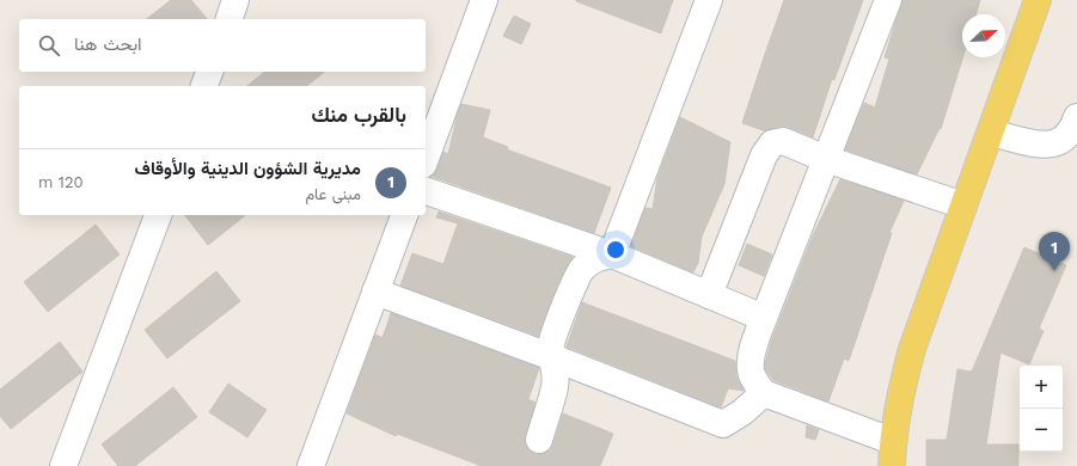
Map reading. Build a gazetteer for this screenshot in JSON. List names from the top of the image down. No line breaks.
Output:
{"north":"top right","page":{"search":"ابحث هنا","heading":"بالقرب منك","list":[{"mark":"1","name":"مديرية الشؤون الدينية والأوقاف","note":"مبنى عام","value":"120 m"}],"pins":"1","map_buttons":["+","−"]}}
